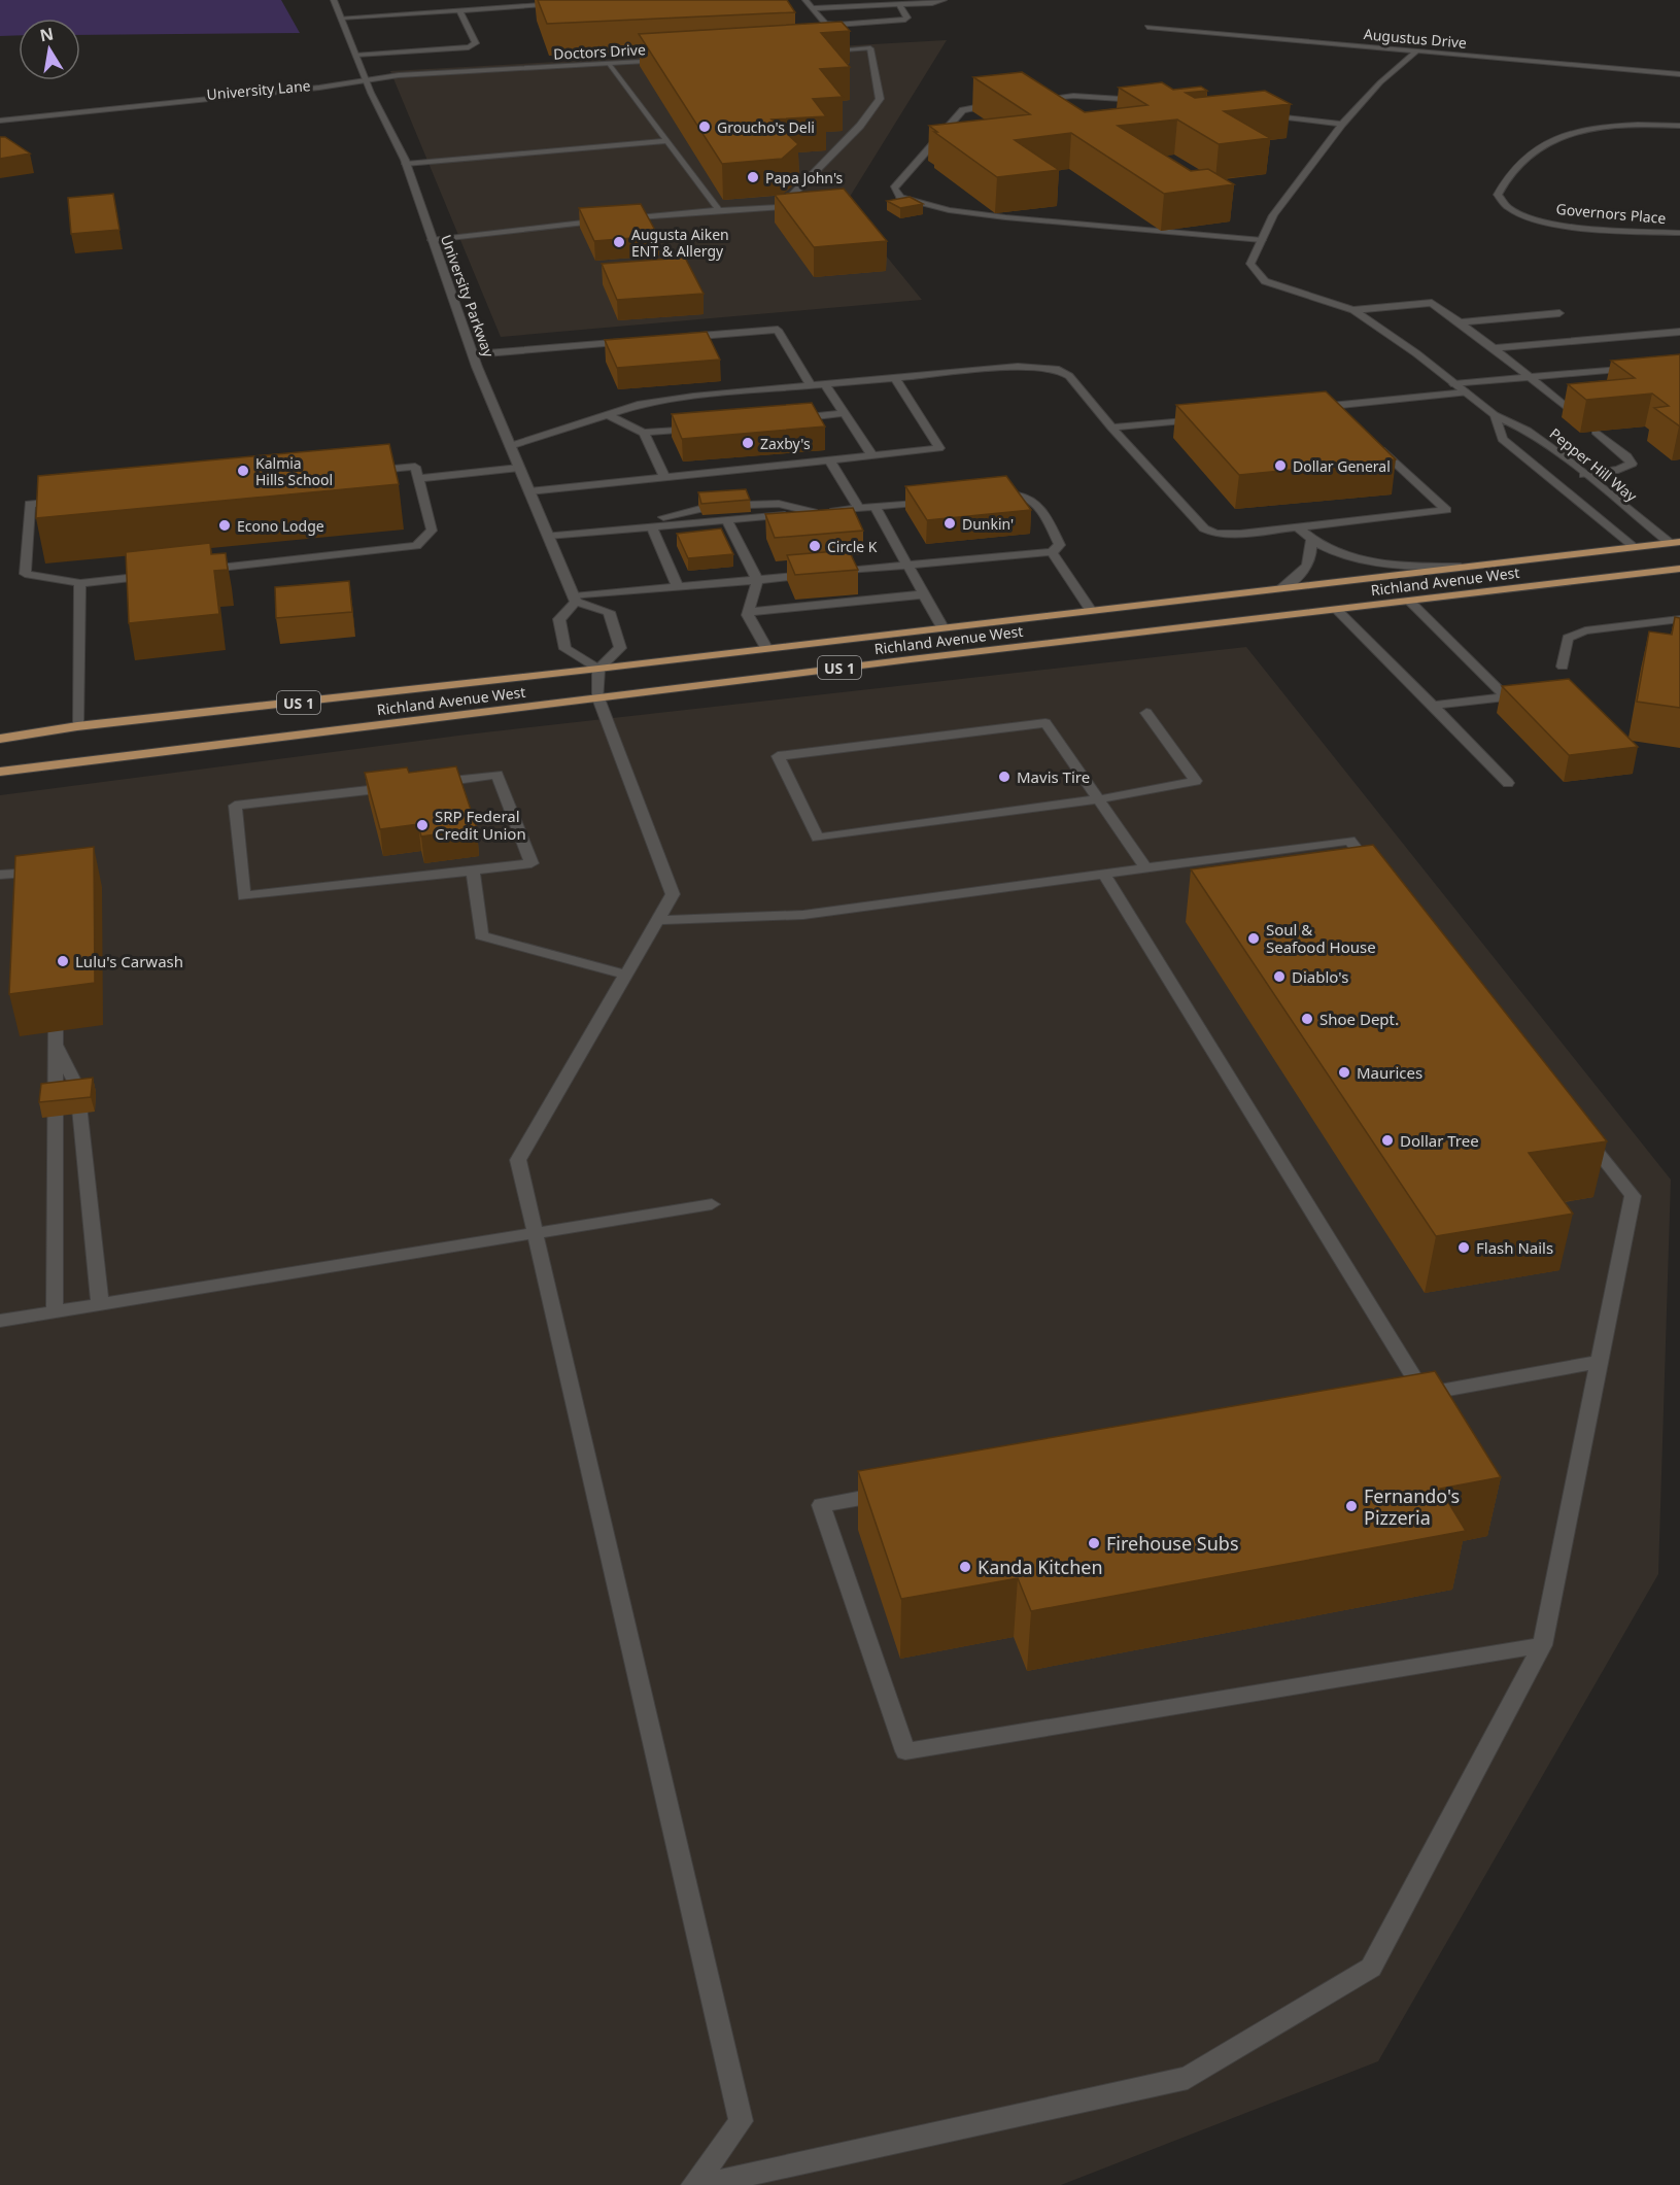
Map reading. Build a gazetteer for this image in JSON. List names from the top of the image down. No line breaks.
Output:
{"streets":{"main road":["Richland Avenue West","US 1"],"street":["Augustus Drive","Doctors Drive","University Lane","Governors Place","University Parkway","Pepper Hill Way"]},"crossings":[["Doctors Drive","University Lane"],["Doctors Drive","University Parkway"],["University Lane","University Parkway"],["University Parkway","Richland Avenue West"],["Pepper Hill Way","Richland Avenue West"]],"places":["Groucho's Deli","Papa John's","Augusta Aiken ENT & Allergy","Zaxby's","Dollar General","Kalmia Hills School","Dunkin'","Econo Lodge","Circle K","Mavis Tire","SRP Federal Credit Union","Soul & Seafood House","Lulu's Carwash","Diablo's","Shoe Dept.","Maurices","Dollar Tree","Flash Nails","Fernando's Pizzeria","Firehouse Subs","Kanda Kitchen"],"north":"top"}
